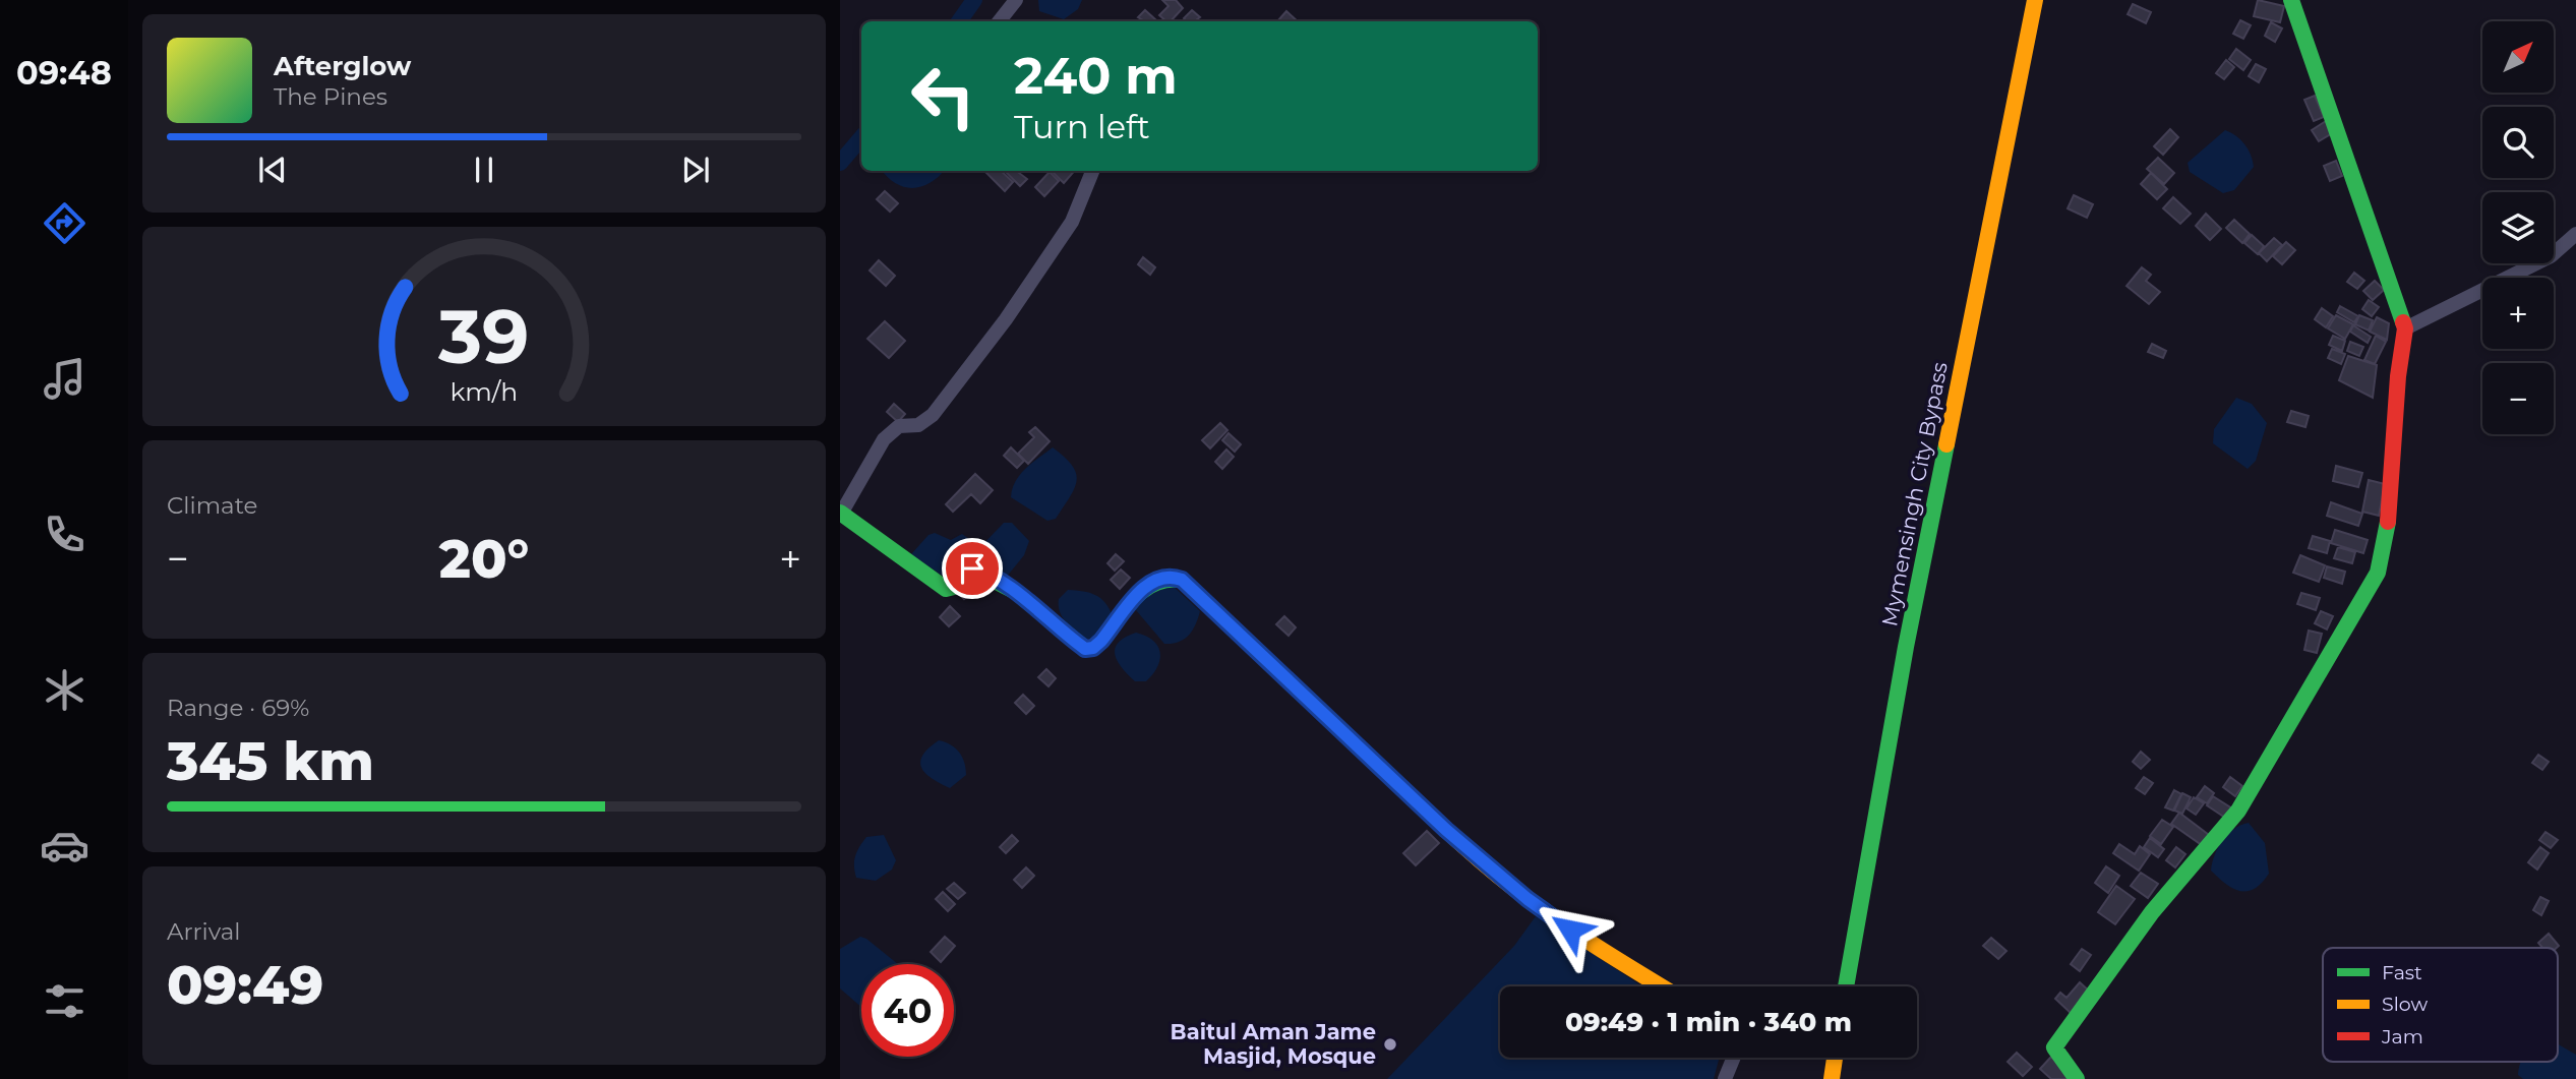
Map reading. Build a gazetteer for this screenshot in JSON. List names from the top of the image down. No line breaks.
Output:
{"streets":{"main road":["Mymensingh City Bypass"]},"places":["Baitul Aman Jame Masjid, Mosque"],"legend":["Fast","Slow","Jam"],"north":"top right","page":{"tabs":"09:48","map_buttons":["+","−"],"turn":["240 m","Turn left"],"song":["Afterglow","The Pines"],"tile":["Climate",["Range · 69%","345 km"],["Arrival","09:49"]],"heat":["−","20°","+"],"limit":"40","trip":"09:49 · 1 min · 340 m","gauge":["39","km/h"]}}
